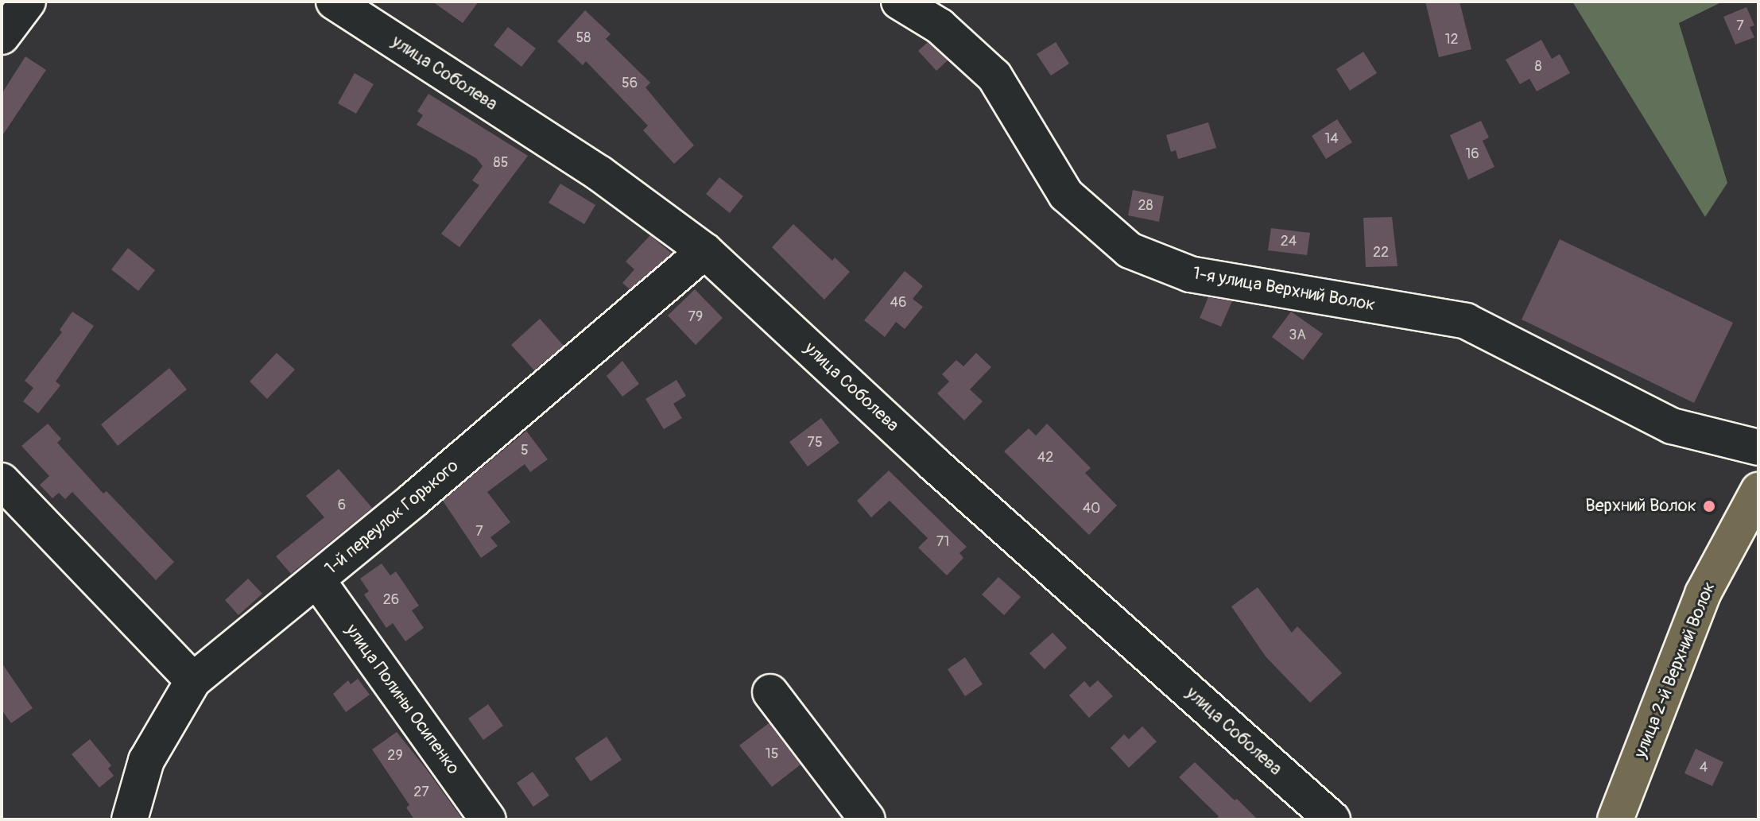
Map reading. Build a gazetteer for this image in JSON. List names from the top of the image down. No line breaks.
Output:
{"streets":{"main road":["улица 2-й Верхний Волок"],"street":["улица Соболева","1-я улица Верхний Волок","1-й переулок Горького","улица Полины Осипенко"]},"crossings":[["улица Соболева","1-й переулок Горького"],["1-й переулок Горького","улица Полины Осипенко"]],"places":["Верхний Волок"],"house_numbers":["7","58","12","8","56","14","16","85","28","24","22","46","79","3А","75","5","42","6","40","7","71","26","15","29","4","27"]}
